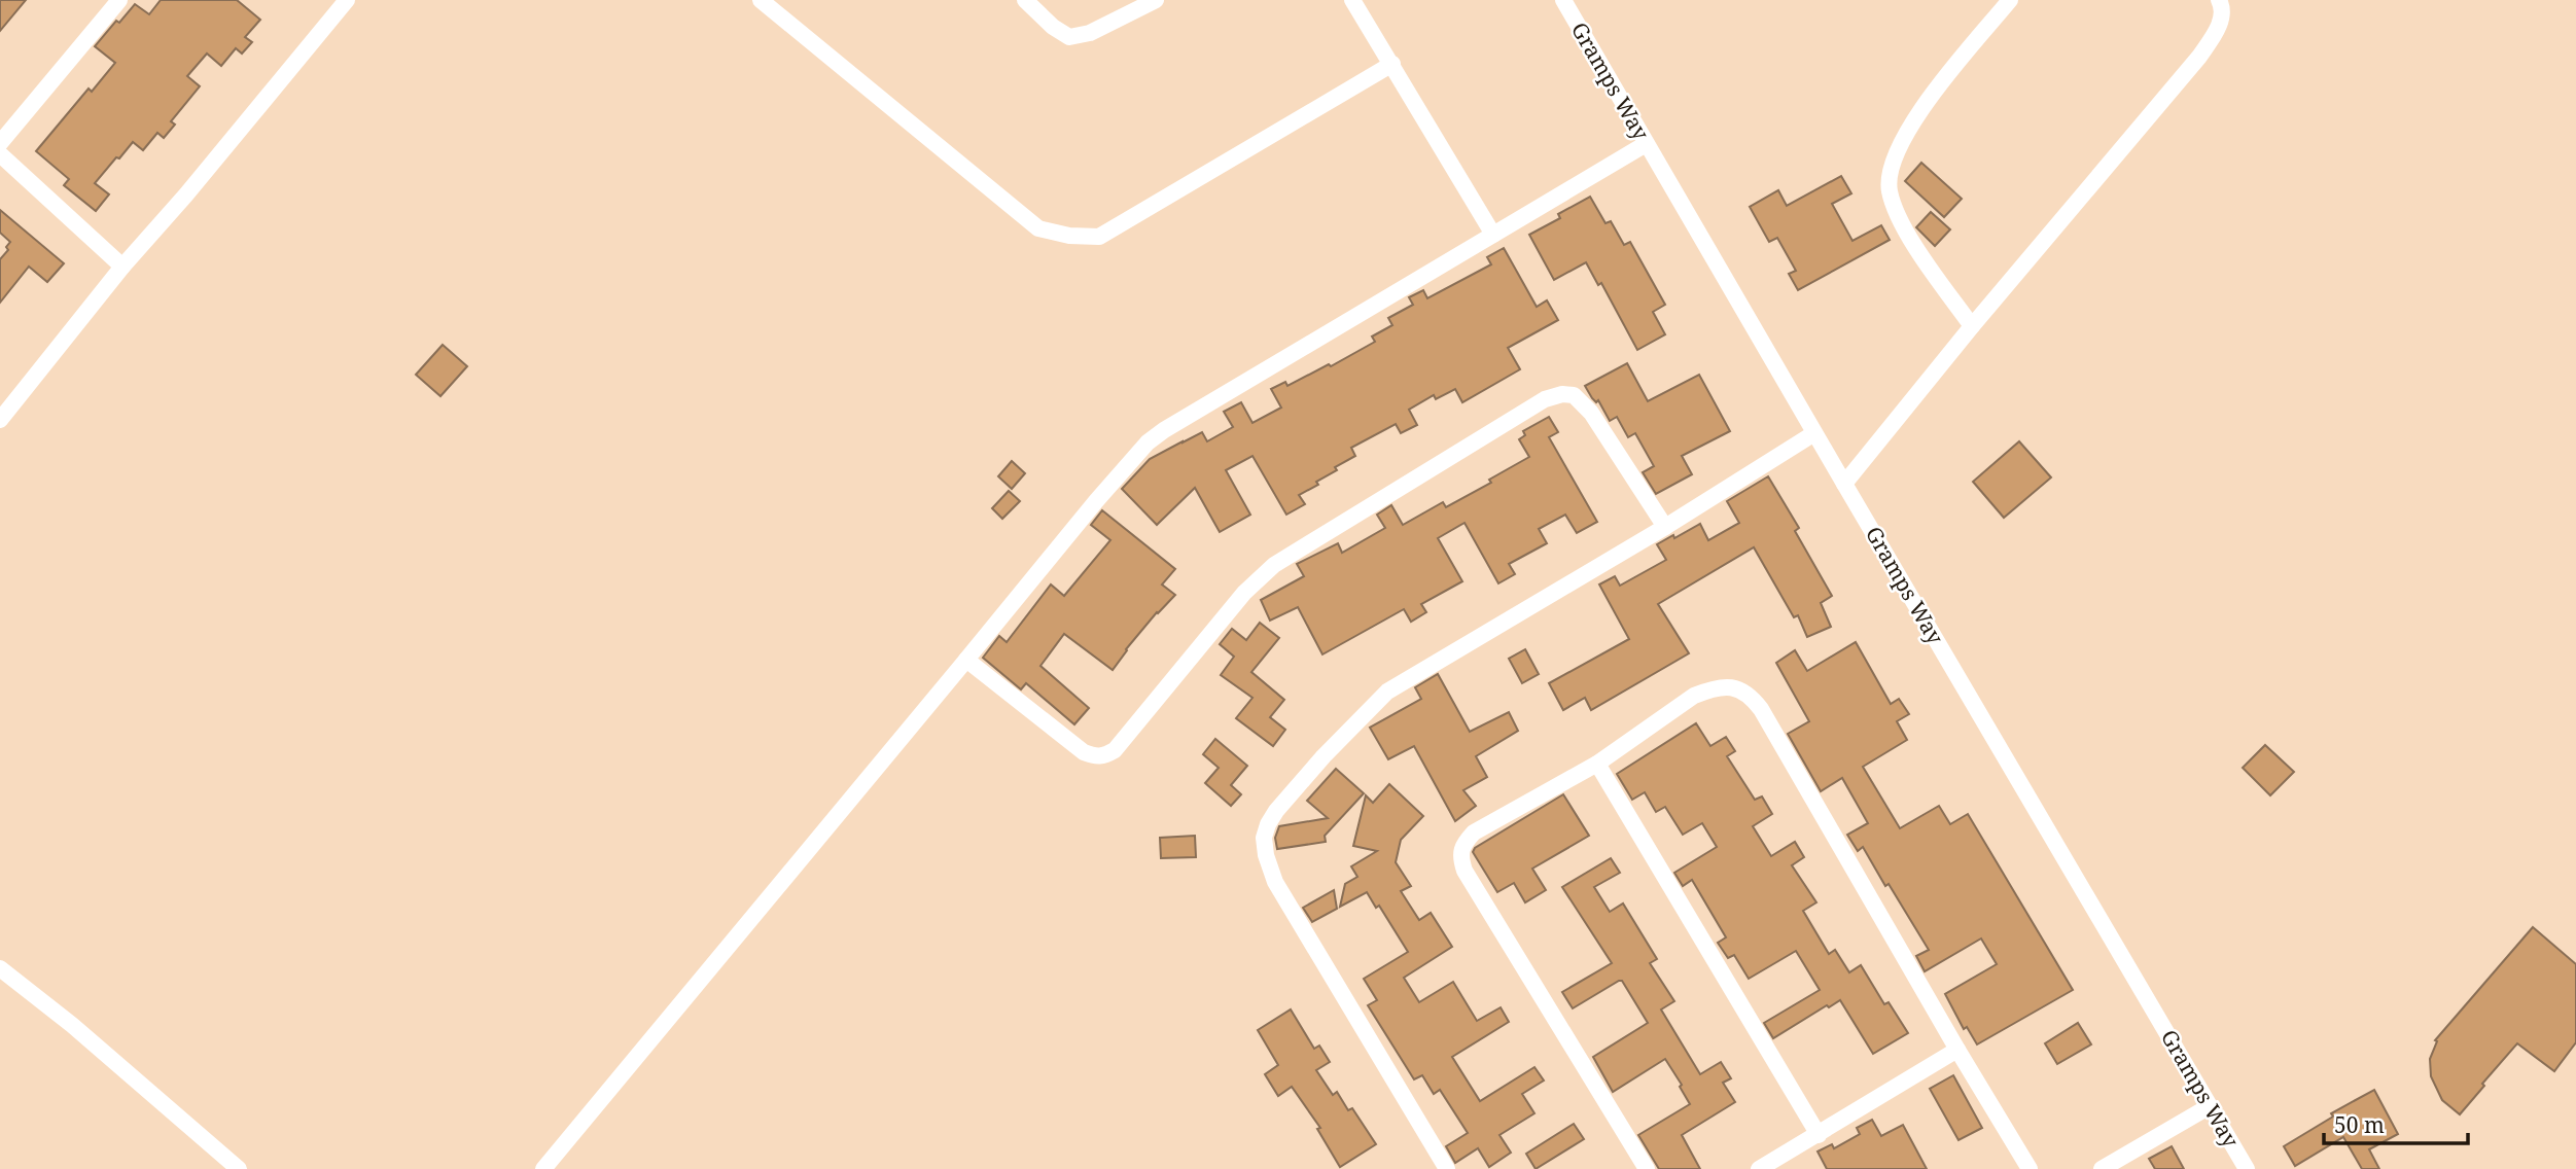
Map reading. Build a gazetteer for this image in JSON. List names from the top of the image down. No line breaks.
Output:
{"streets":{"street":["Gramps Way"]},"scale_bar":"50 m"}
